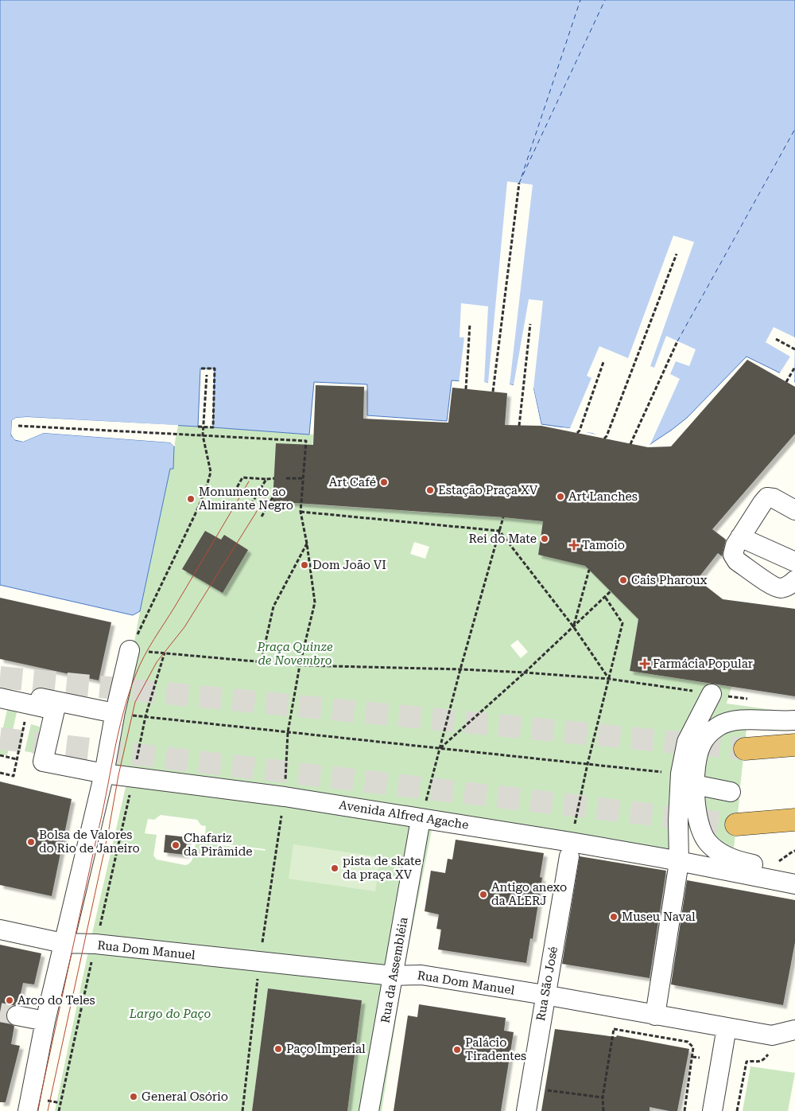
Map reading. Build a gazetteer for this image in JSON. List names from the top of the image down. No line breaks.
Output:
{"streets":{"street":["Avenida Alfred Agache","Rua Dom Manuel","Rua da Assembléia","Rua São José"]},"crossings":[["Avenida Alfred Agache","Rua da Assembléia"],["Avenida Alfred Agache","Rua São José"],["Rua Dom Manuel","Rua da Assembléia"],["Rua Dom Manuel","Rua São José"]],"parks":["Praça Quinze de Novembro","Largo do Paço"],"places":{"other":["Art Café","Estação Praça XV","Art Lanches","Monumento ao Almirante Negro","Rei do Mate","Dom João VI","Cais Pharoux","Bolsa de Valores do Rio de Janeiro","Chafariz da Pirâmide","pista de skate da praça XV","Antigo anexo da ALERJ","Museu Naval","Arco do Teles","Paço Imperial","Palácio Tiradentes","General Osório"],"health":["Tamoio","Farmácia Popular"]}}
